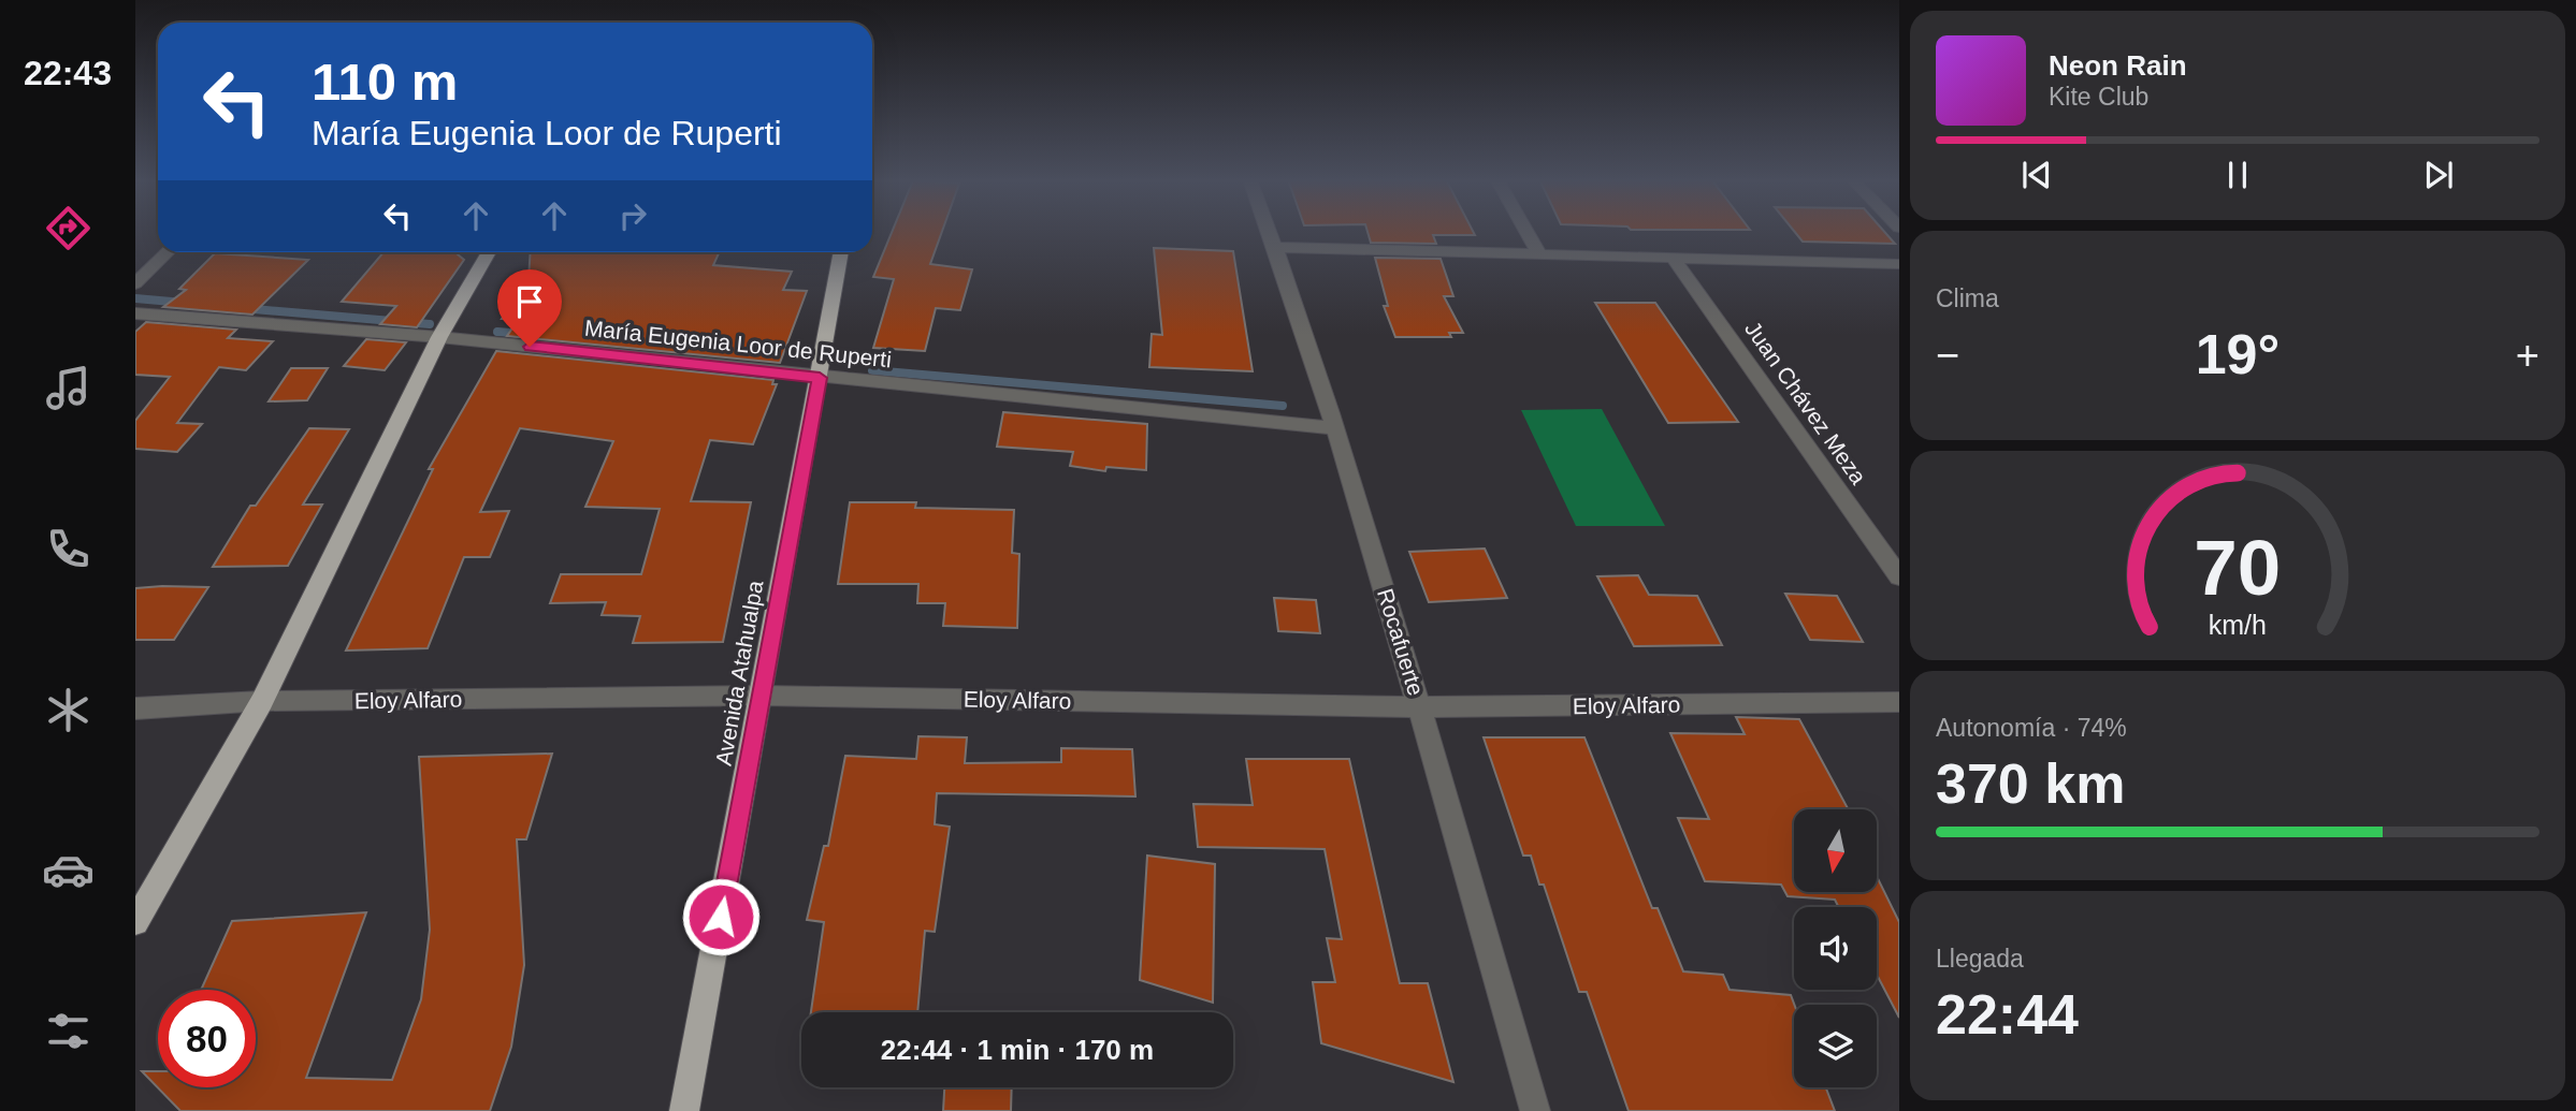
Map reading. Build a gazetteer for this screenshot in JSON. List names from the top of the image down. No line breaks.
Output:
{"streets":{"highway":["Avenida Atahualpa"],"street":["María Eugenia Loor de Ruperti","Juan Chávez Meza","Rocafuerte","Eloy Alfaro"]},"crossings":[["María Eugenia Loor de Ruperti","Rocafuerte"],["María Eugenia Loor de Ruperti","Avenida Atahualpa"],["Rocafuerte","Eloy Alfaro"],["Avenida Atahualpa","Eloy Alfaro"]],"north":"bottom","page":{"tabs":"22:43","turn":["110 m","María Eugenia Loor de Ruperti"],"song":["Neon Rain","Kite Club"],"tile":["Clima",["Autonomía · 74%","370 km"],["Llegada","22:44"]],"heat":["−","19°","+"],"limit":"80","trip":"22:44 · 1 min · 170 m","gauge":["70","km/h"]}}
